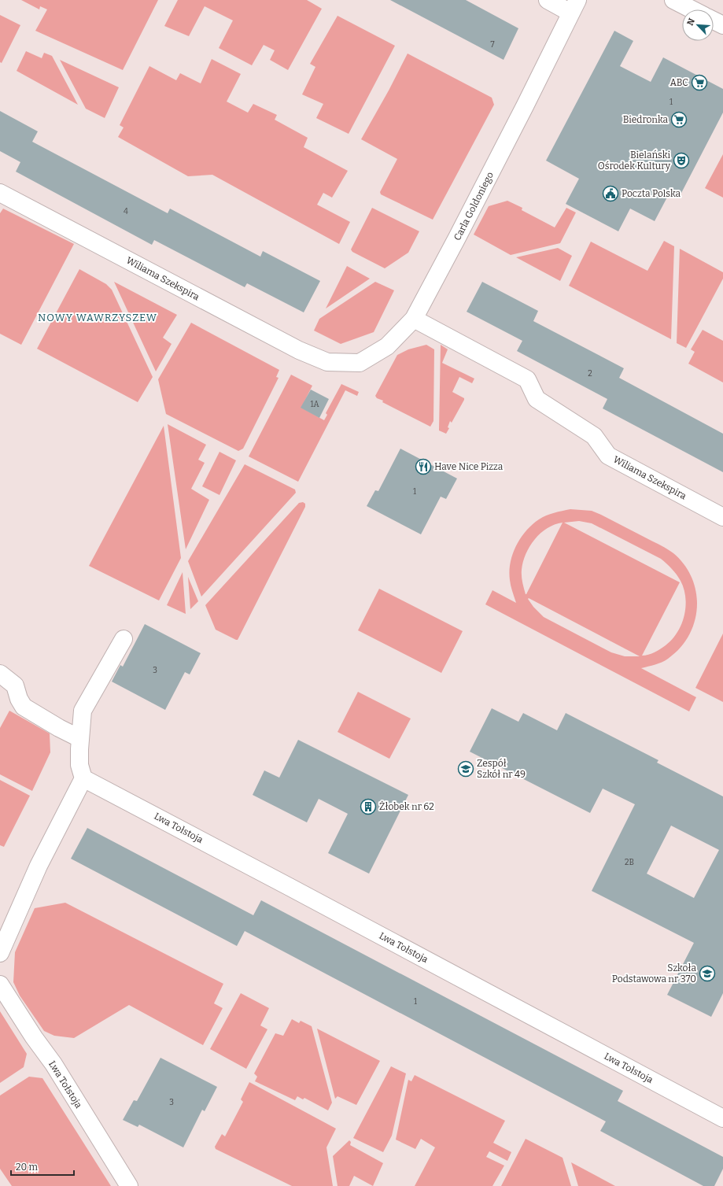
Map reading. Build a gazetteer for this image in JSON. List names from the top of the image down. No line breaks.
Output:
{"streets":{"street":["Carla Goldoniego","Wiliama Szekspira","Lwa Tołstoja"]},"crossings":[["Carla Goldoniego","Wiliama Szekspira"]],"districts":["NOWY WAWRZYSZEW"],"places":{"supermarket":["ABC","Biedronka"],"theatre":["Bielański Ośrodek Kultury"],"public building":["Poczta Polska"],"restaurant":["Have Nice Pizza"],"school or university":["Zespół Szkół nr 49","Szkoła Podstawowa nr 370"],"building":["Żłobek nr 62"]},"house_numbers":["7","1","4","2","1A","1","3","2B","1","3"],"scale_bar":"20 m","north":"top left"}
